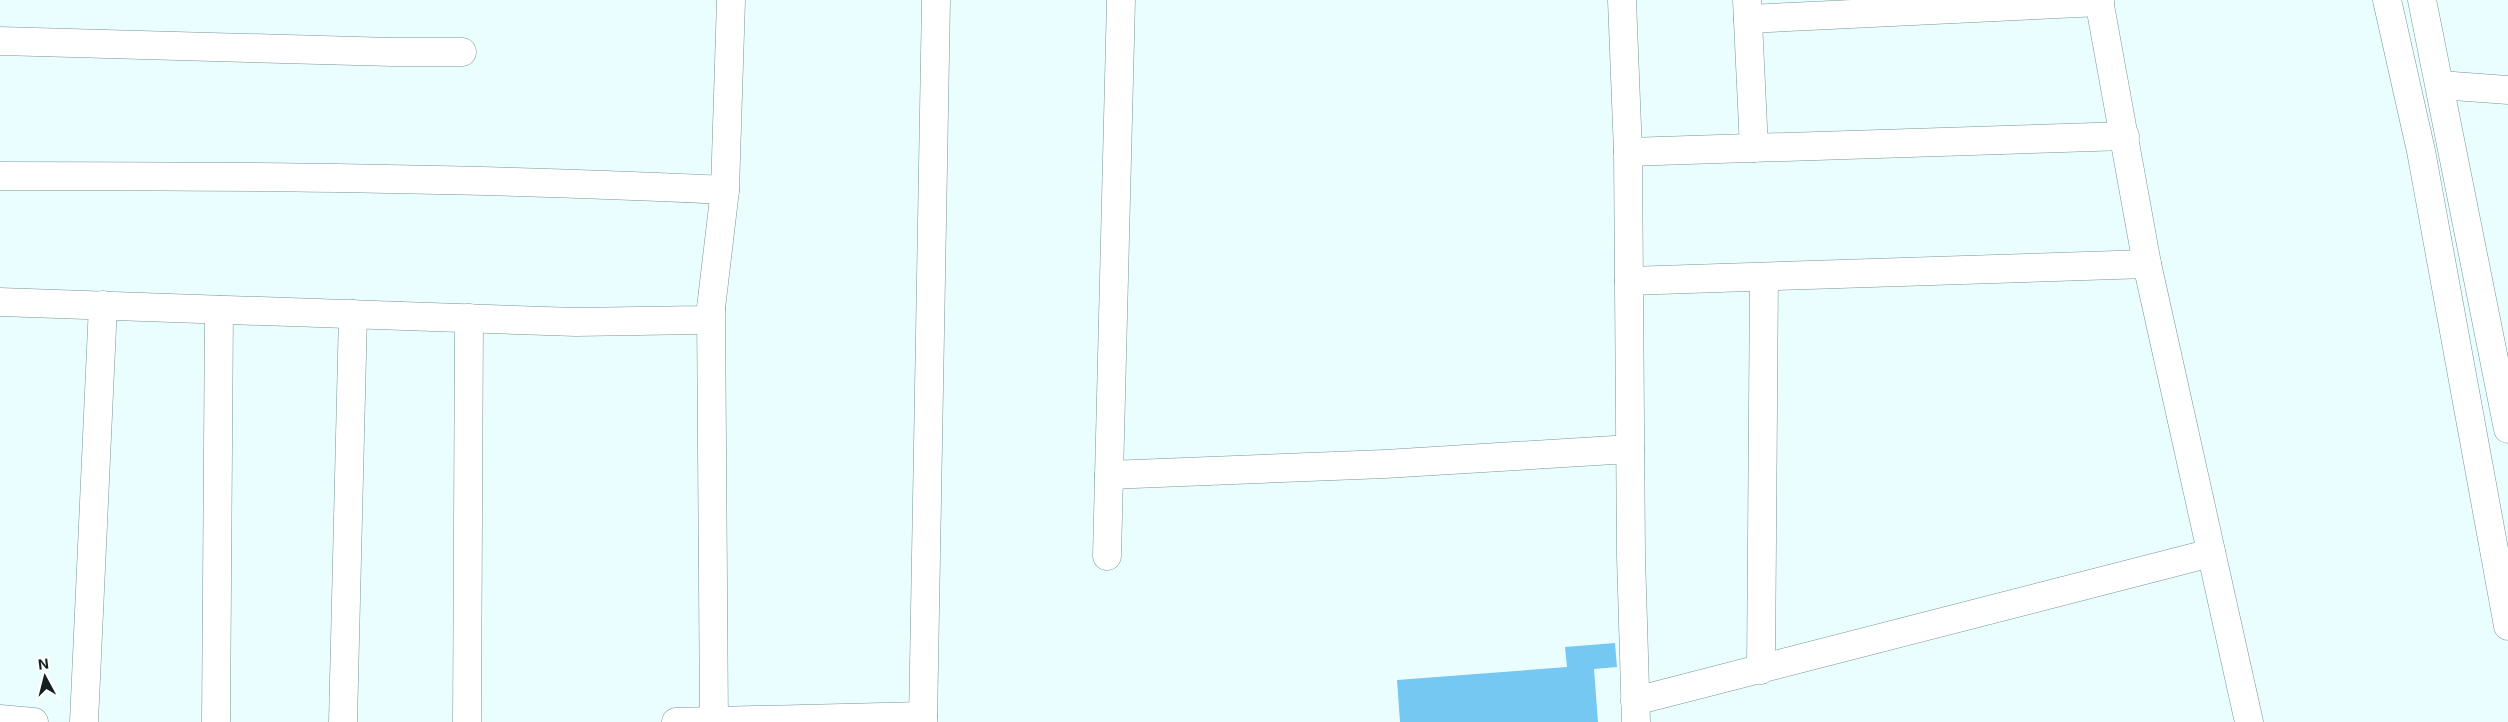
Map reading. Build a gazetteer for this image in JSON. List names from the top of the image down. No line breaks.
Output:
{"north":"top"}
